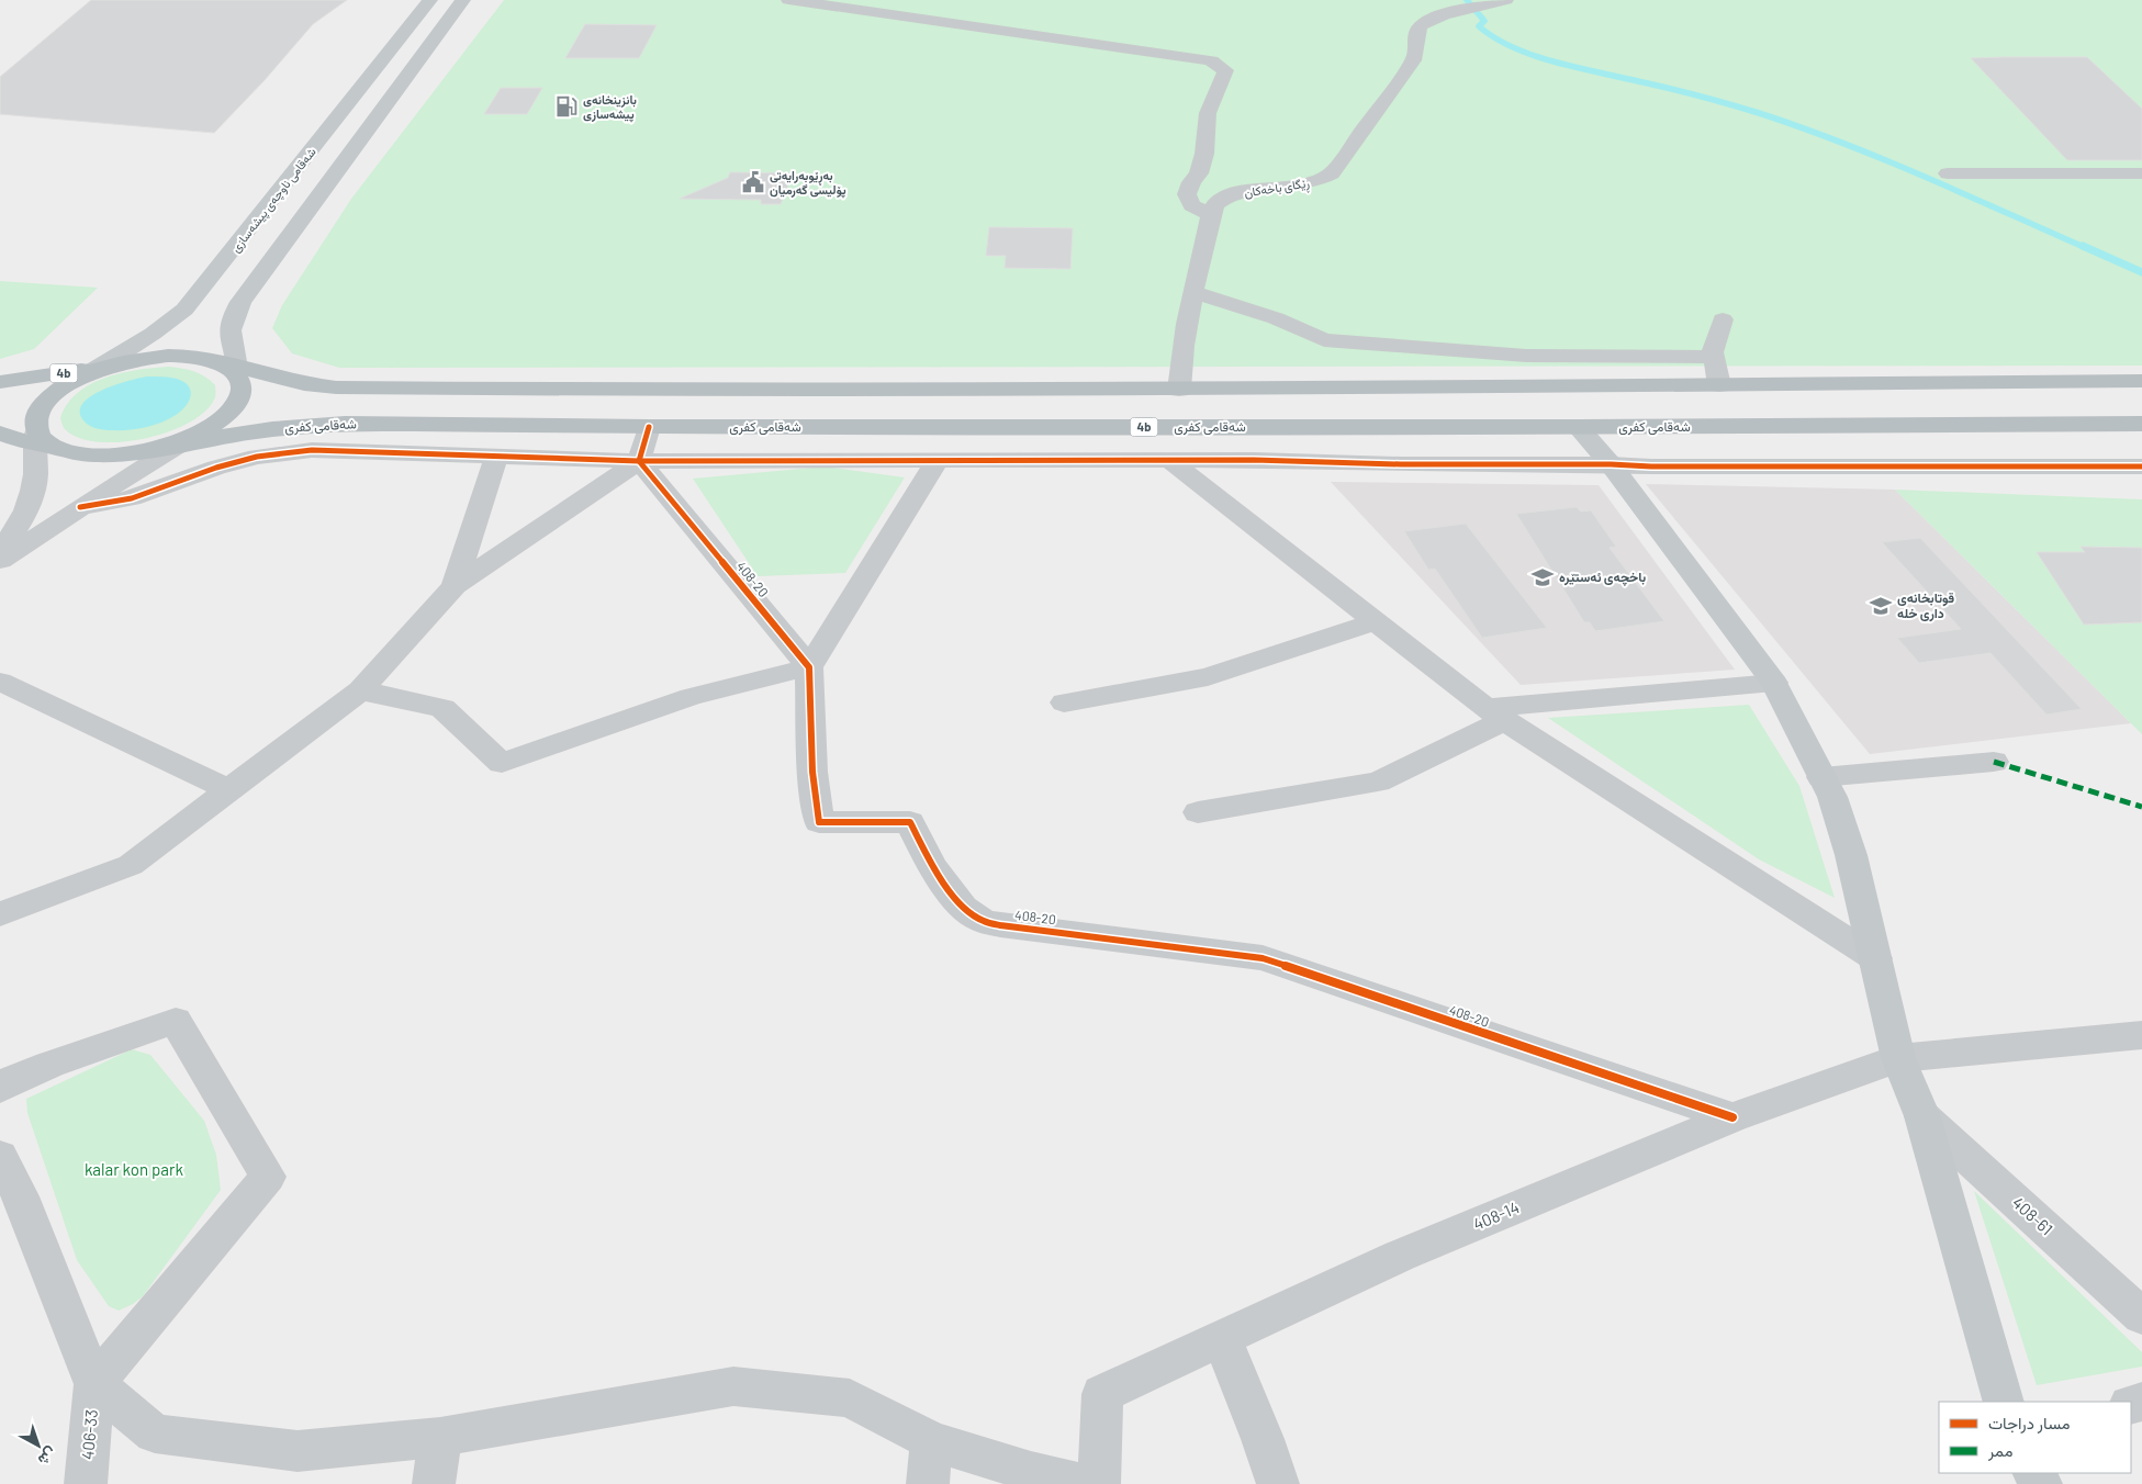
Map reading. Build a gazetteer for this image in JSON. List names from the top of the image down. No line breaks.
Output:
{"streets":{"highway":["4b","شەقامی کفری"],"main road":["شەقامی ناوچەی پیشەسازی"],"street":["ڕێگای باخەکان","408-20","408-14","408-61","406-33"]},"crossings":[["شەقامی ناوچەی پیشەسازی","4b"],["408-20","408-14"]],"parks":["kalar kon park"],"places":{"fuel station":["بانزینخانەی پیشەسازی"],"public building":["بەڕێوبەرایەتی پۆلیسی گەرمیان"],"school or university":["باخچەی ئەستێرە","قوتابخانەی داری خلە"]},"legend":["مسار دراجات","ممر"],"north":"bottom right"}
